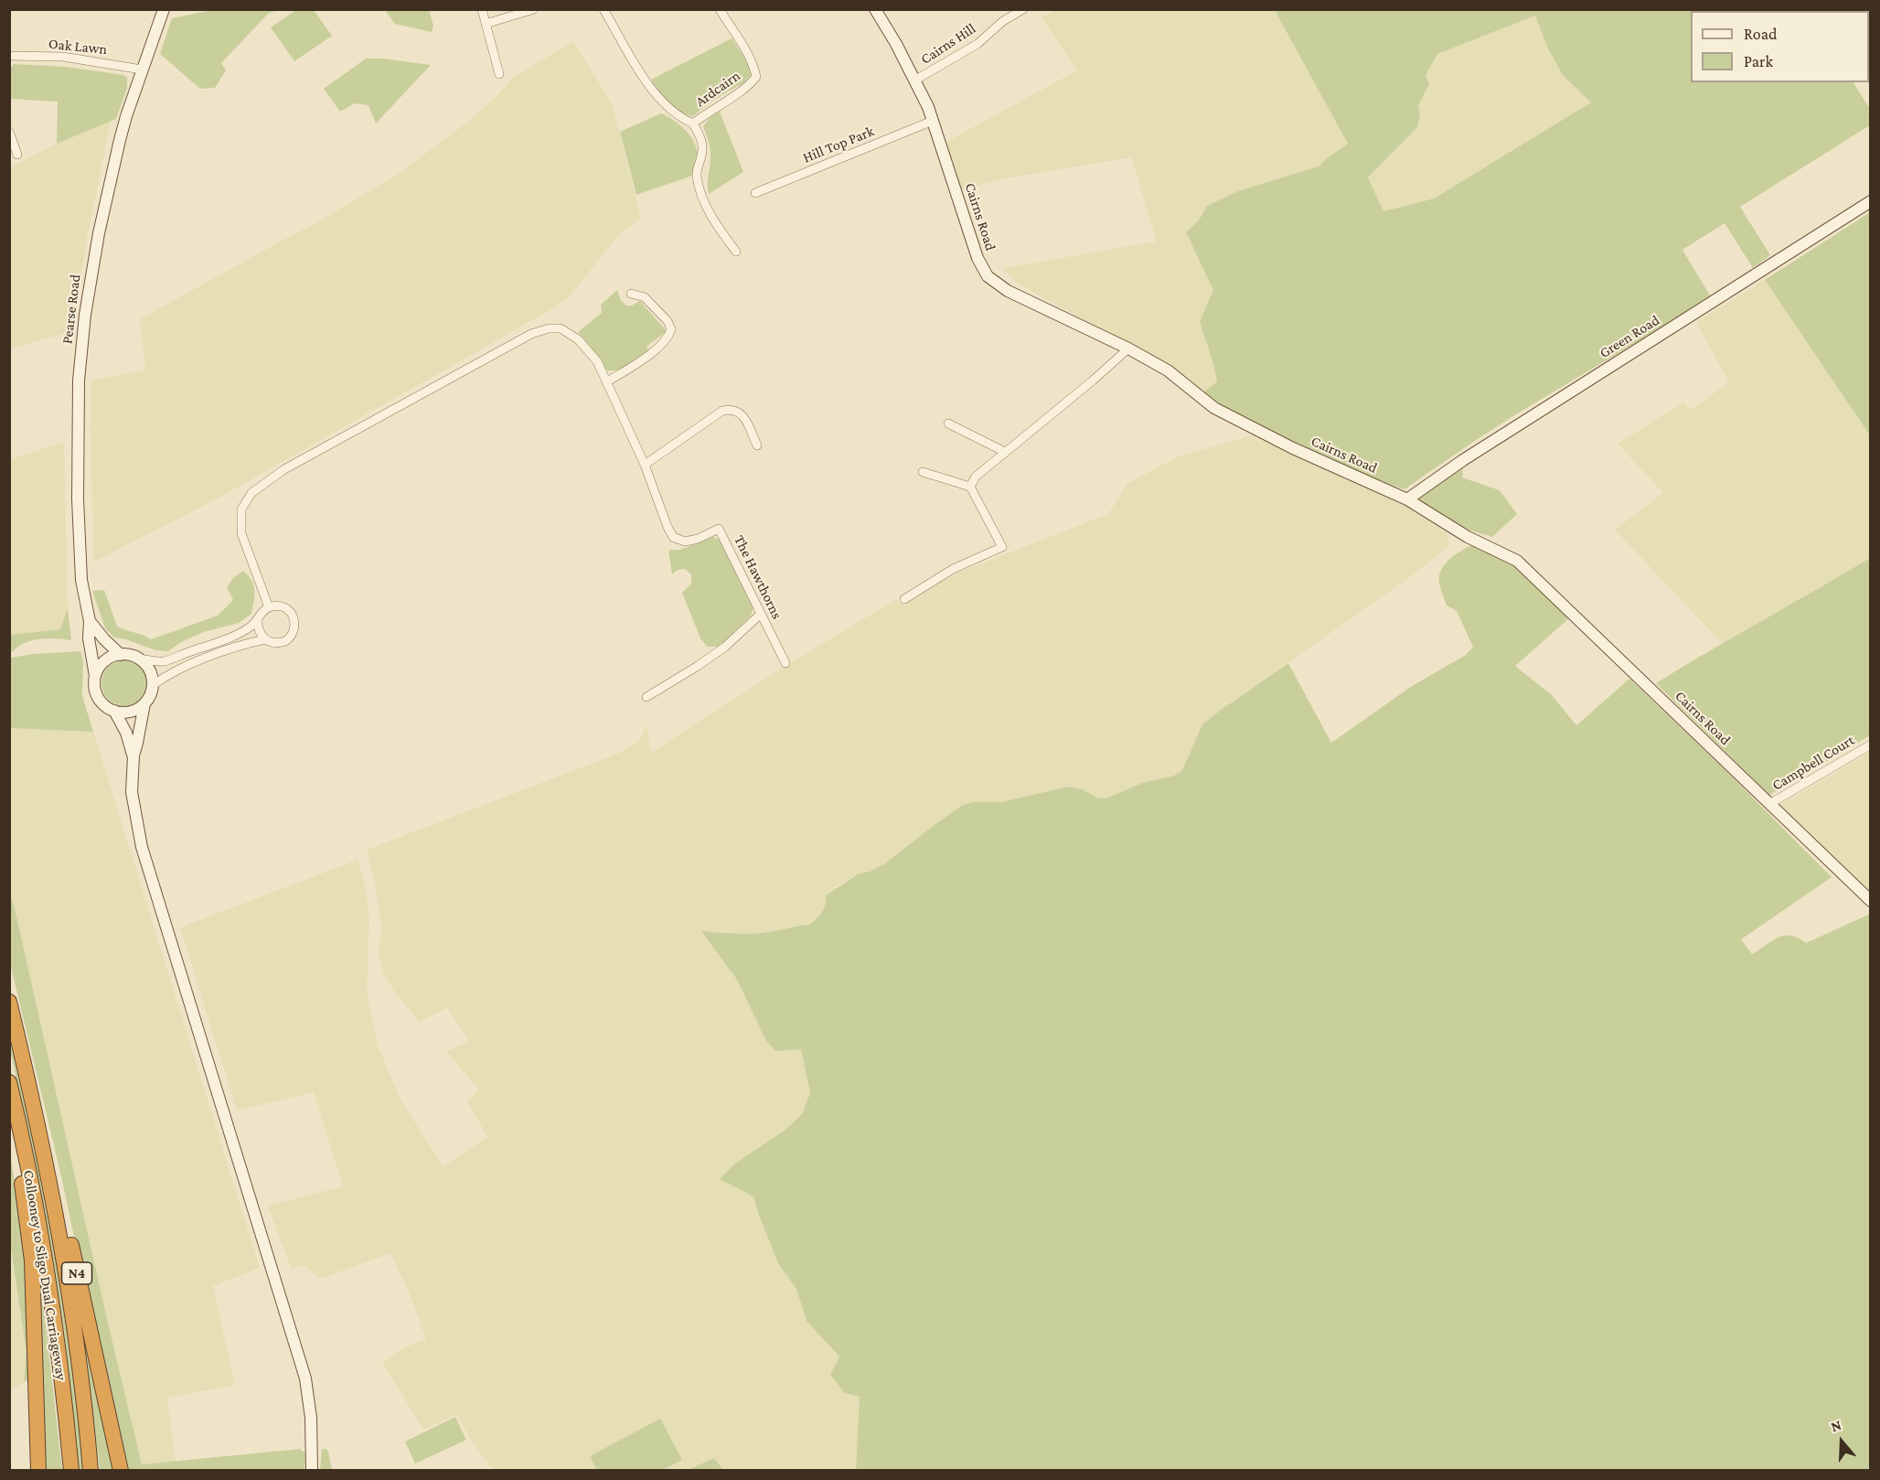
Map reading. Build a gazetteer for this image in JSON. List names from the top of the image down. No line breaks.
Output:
{"streets":{"highway":["N4","Collooney to Sligo Dual Carriageway"],"street":["Cairns Hill","Oak Lawn","Ardcairn","Hill Top Park","Cairns Road","Pearse Road","Green Road","The Hawthorns","Campbell Court"]},"crossings":[["Cairns Hill","Cairns Road"],["Oak Lawn","Pearse Road"],["Hill Top Park","Cairns Road"],["Cairns Road","Green Road"],["Cairns Road","Campbell Court"],["N4","Collooney to Sligo Dual Carriageway"]],"legend":["Road","Park"],"north":"top"}
